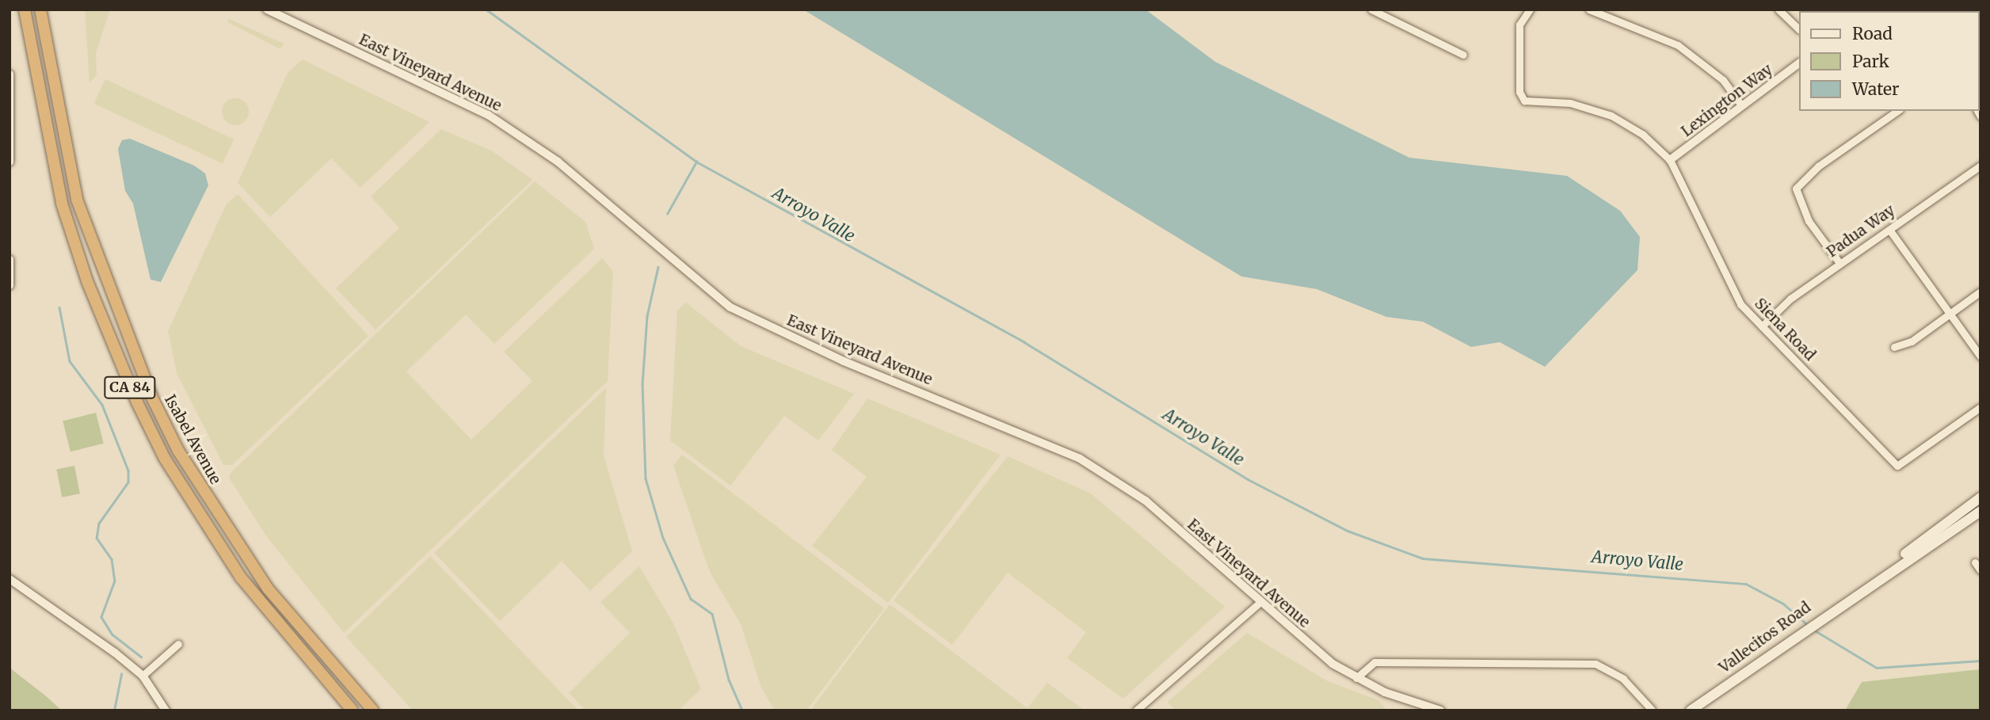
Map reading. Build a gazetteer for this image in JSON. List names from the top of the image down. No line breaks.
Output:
{"streets":{"highway":["CA 84","Isabel Avenue"],"main road":["Vallecitos Road"],"street":["East Vineyard Avenue","Lexington Way","Padua Way","Siena Road"]},"crossings":[["Lexington Way","Siena Road"],["Padua Way","Siena Road"]],"water":["Arroyo Valle"],"legend":["Road","Park","Water"]}
